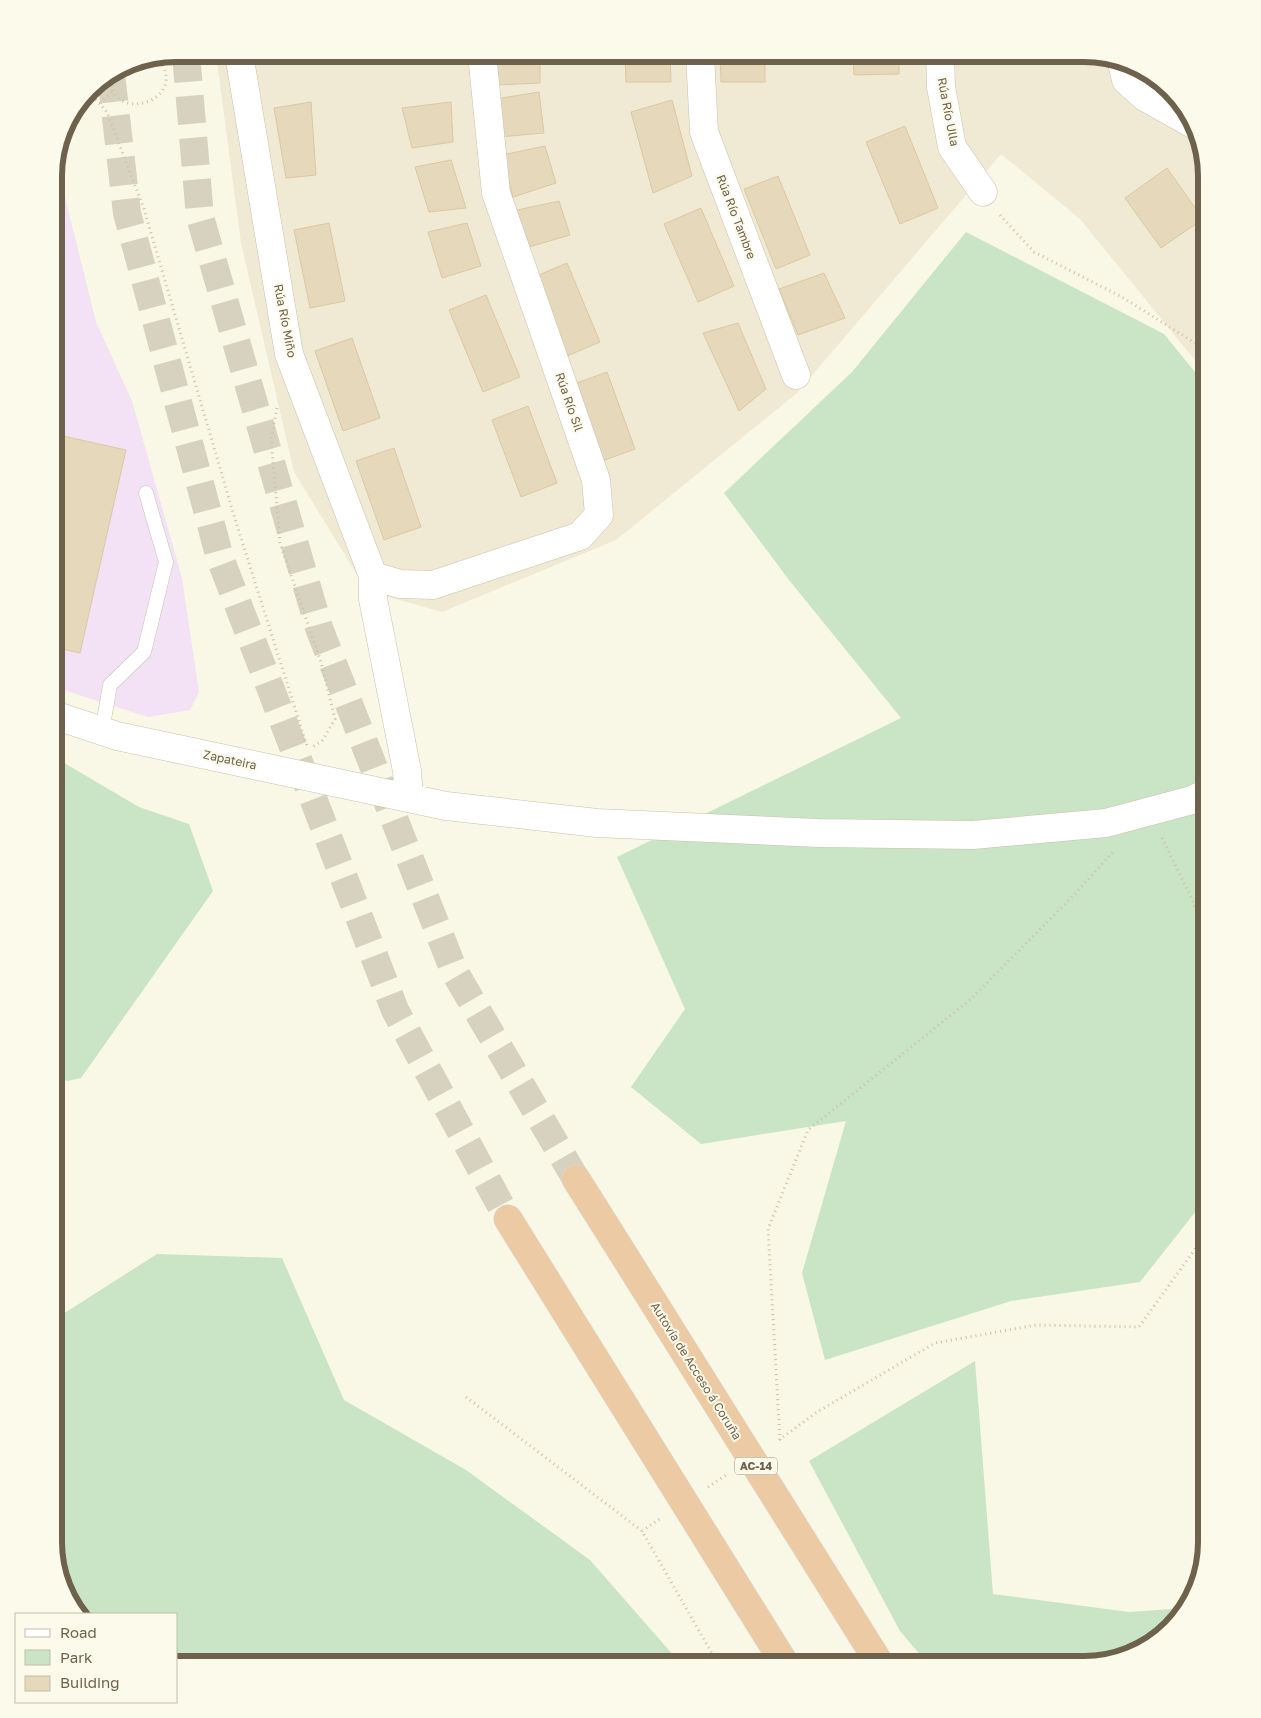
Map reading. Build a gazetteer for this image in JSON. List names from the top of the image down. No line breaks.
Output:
{"streets":{"highway":["Autovía de Acceso á Coruña","AC-14"],"street":["Rúa Río Ulla","Rúa Río Tambre","Rúa Río Miño","Rúa Río Sil","Zapateira"]},"crossings":[["Rúa Río Miño","Rúa Río Sil"],["Rúa Río Miño","Zapateira"]],"legend":["Road","Park","Building"]}
